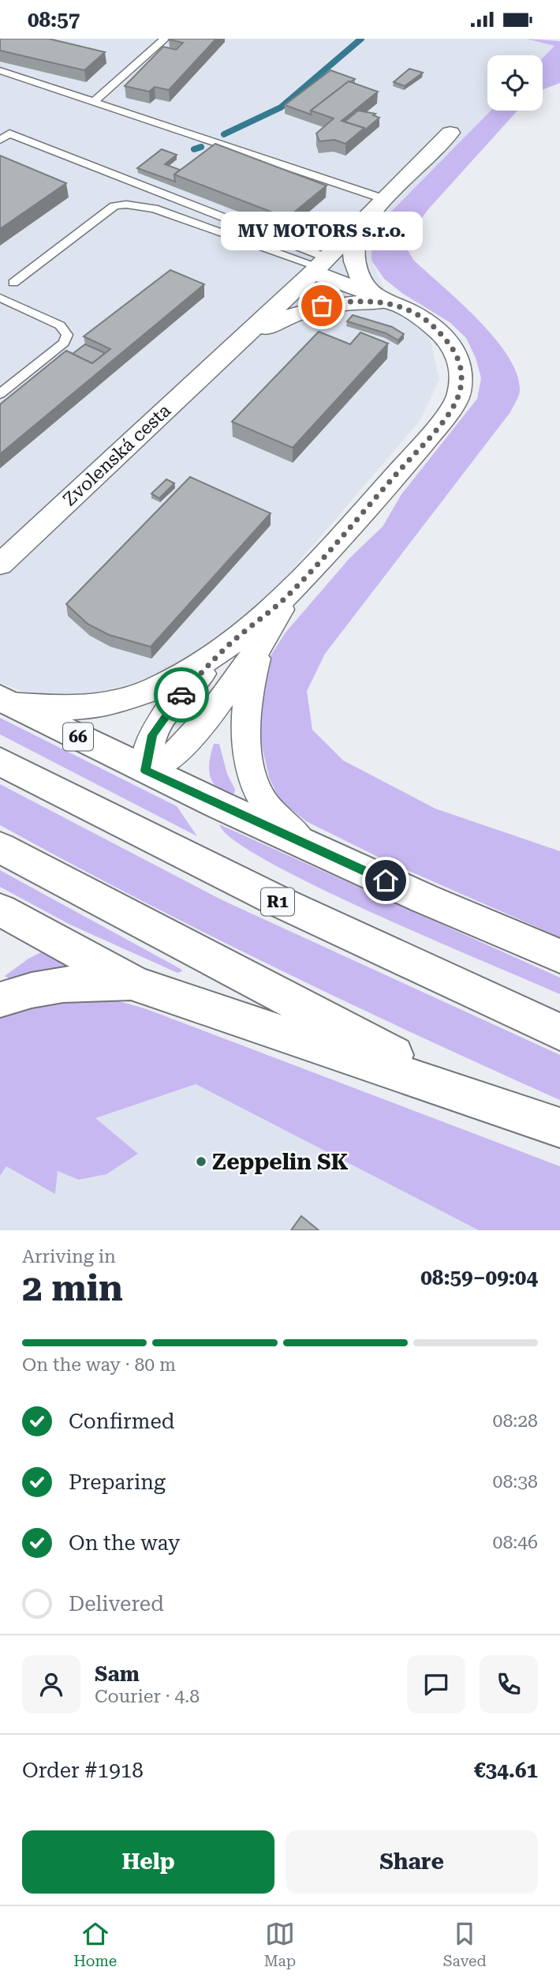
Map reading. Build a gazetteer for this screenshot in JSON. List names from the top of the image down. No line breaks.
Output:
{"streets":{"main road":["66","R1"],"street":["Zvolenská cesta"]},"crossings":[["Zvolenská cesta","66"]],"places":["MV MOTORS s.r.o.","Zeppelin SK"],"page":{"status":"08:57","bubble":"MV MOTORS s.r.o.","heading":["2 min","Arriving in","08:59–09:04"],"panel":["Sam","Courier · 4.8","Order #1918","€34.61"],"bar":"On the way · 80 m","list":[["Confirmed","08:28"],["Preparing","08:38"],["On the way","08:46"],"Delivered"],"buttons":["Help","Share"],"tabs":["Home","Map","Saved"]}}
